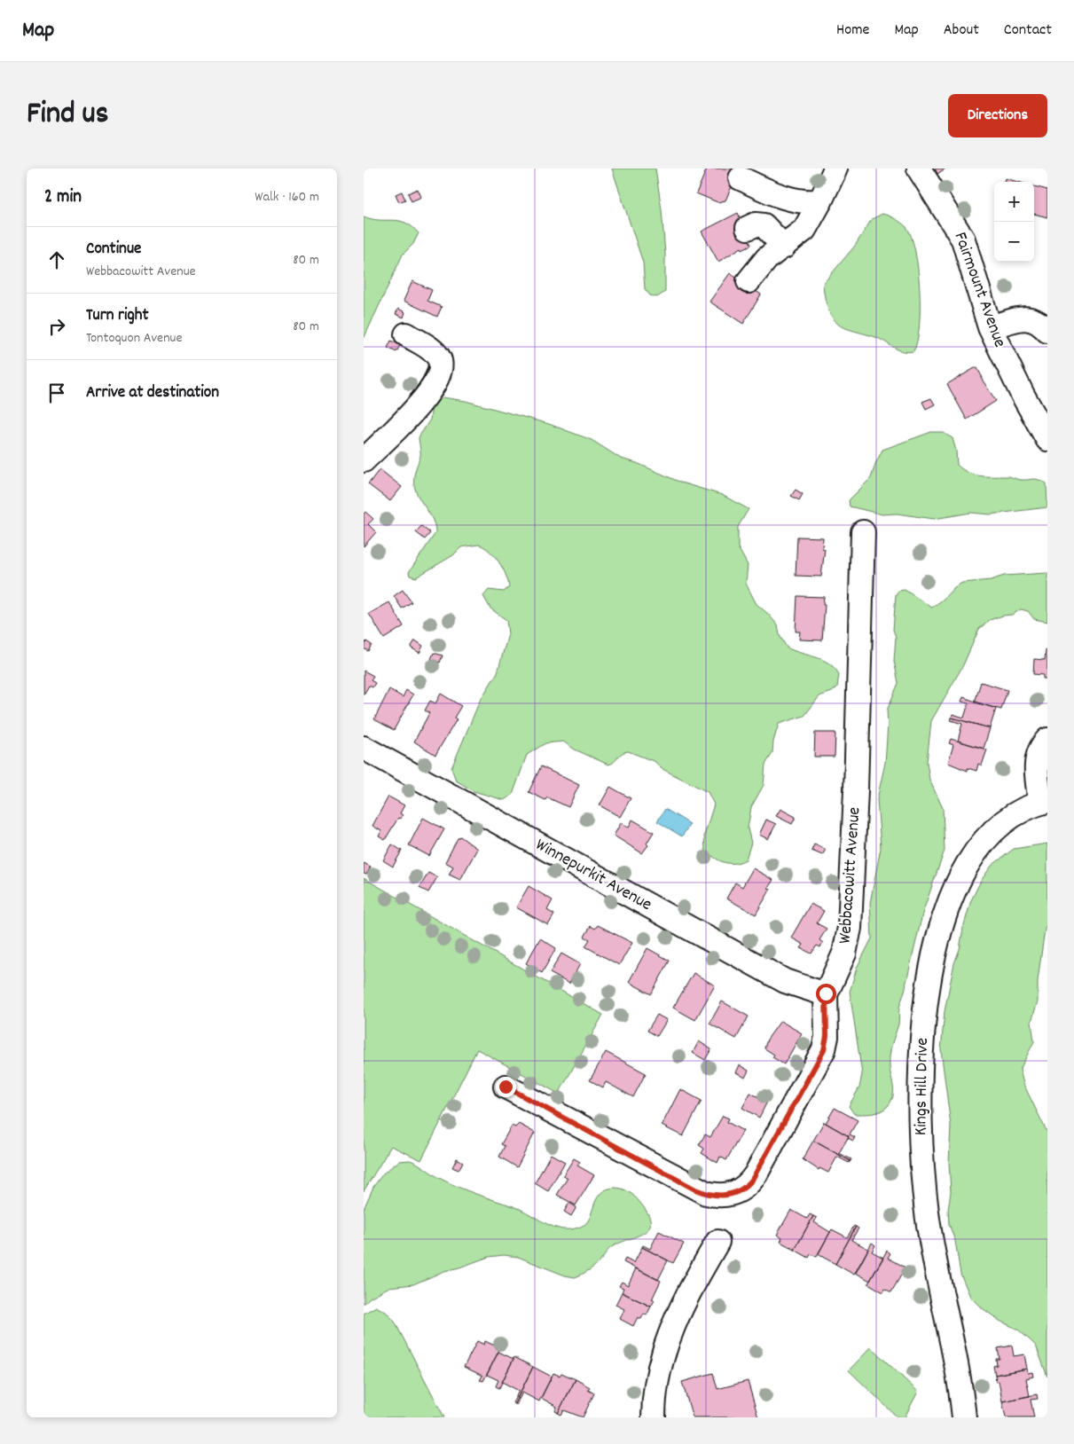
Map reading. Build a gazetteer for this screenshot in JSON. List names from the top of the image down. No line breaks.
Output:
{"streets":{"street":["Fairmount Avenue","Winnepurkit Avenue","Webbacowitt Avenue","Kings Hill Drive"]},"crossings":[["Winnepurkit Avenue","Webbacowitt Avenue"]],"page":{"header":"Map","nav":["Home","Map","About","Contact"],"title":"Find us","buttons":"Directions","heading":["2 min","Walk · 160 m"],"map_buttons":["+","−"],"list":[["Continue","Webbacowitt Avenue","80 m"],["Turn right","Tontoquon Avenue","80 m"],"Arrive at destination"]}}
